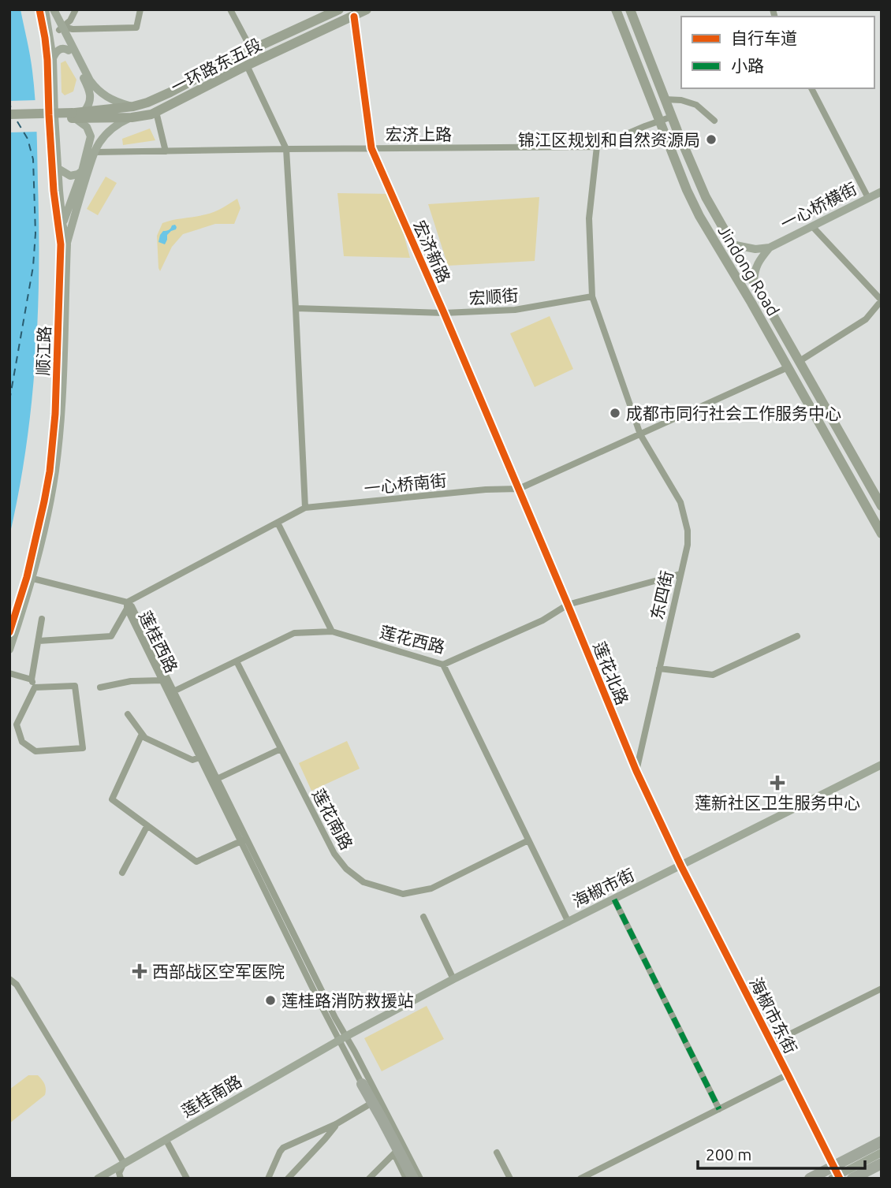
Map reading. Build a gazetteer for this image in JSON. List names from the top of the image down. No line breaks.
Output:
{"streets":{"main road":["一环路东五段","一心桥横街","Jindong Road","顺江路","海椒市街","莲桂南路"],"street":["宏济上路","宏济新路","宏顺街","一心桥南街","东四街","莲花西路","莲桂西路","莲花北路","莲花南路","海椒市东街"]},"crossings":[["一环路东五段","宏济新路"],["宏济上路","宏济新路"],["宏济上路","Jindong Road"],["宏济上路","东四街"],["一心桥横街","Jindong Road"],["宏济新路","宏顺街"],["宏济新路","一心桥南街"],["宏济新路","莲花北路"],["Jindong Road","一心桥南街"],["宏顺街","东四街"],["一心桥南街","东四街"],["一心桥南街","莲桂西路"],["一心桥南街","莲花北路"],["东四街","莲花西路"],["东四街","莲花北路"],["莲花西路","莲桂西路"],["莲花西路","莲花北路"],["莲花西路","莲花南路"],["莲桂西路","海椒市街"],["莲桂西路","莲桂南路"],["莲花北路","海椒市街"],["莲花北路","海椒市东街"],["海椒市街","海椒市东街"],["海椒市街","莲桂南路"]],"places":{"other":["锦江区规划和自然资源局","成都市同行社会工作服务中心","莲桂路消防救援站"],"health":["莲新社区卫生服务中心","西部战区空军医院"]},"legend":["自行车道","小路"],"scale_bar":"200 m"}
